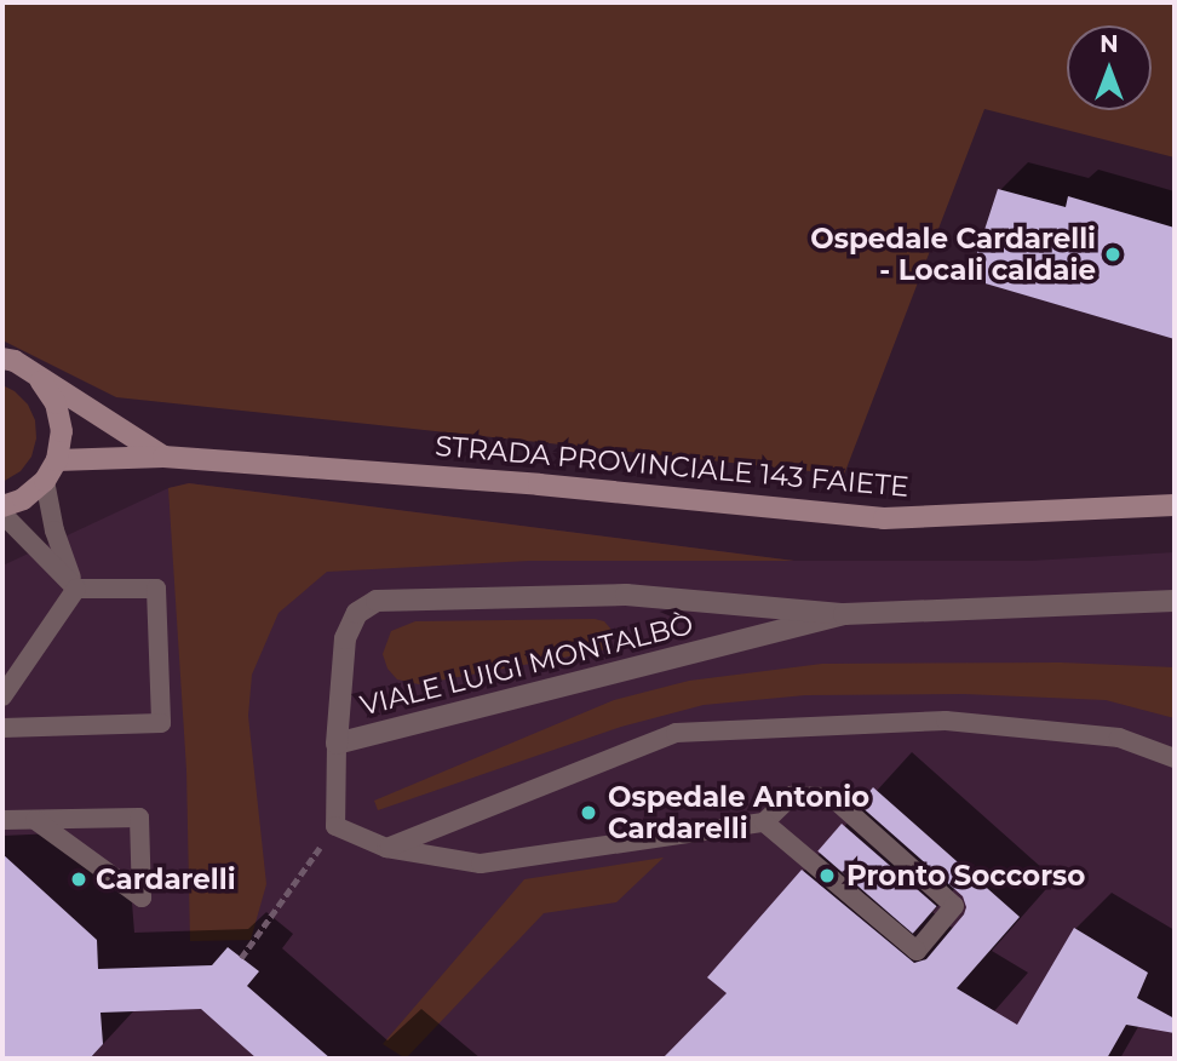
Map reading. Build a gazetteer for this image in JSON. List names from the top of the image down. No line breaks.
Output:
{"streets":{"main road":["STRADA PROVINCIALE 143 FAIETE"],"street":["VIALE LUIGI MONTALBÒ"]},"places":["Ospedale Cardarelli - Locali caldaie","Ospedale Antonio Cardarelli","Pronto Soccorso","Cardarelli"],"north":"top"}
